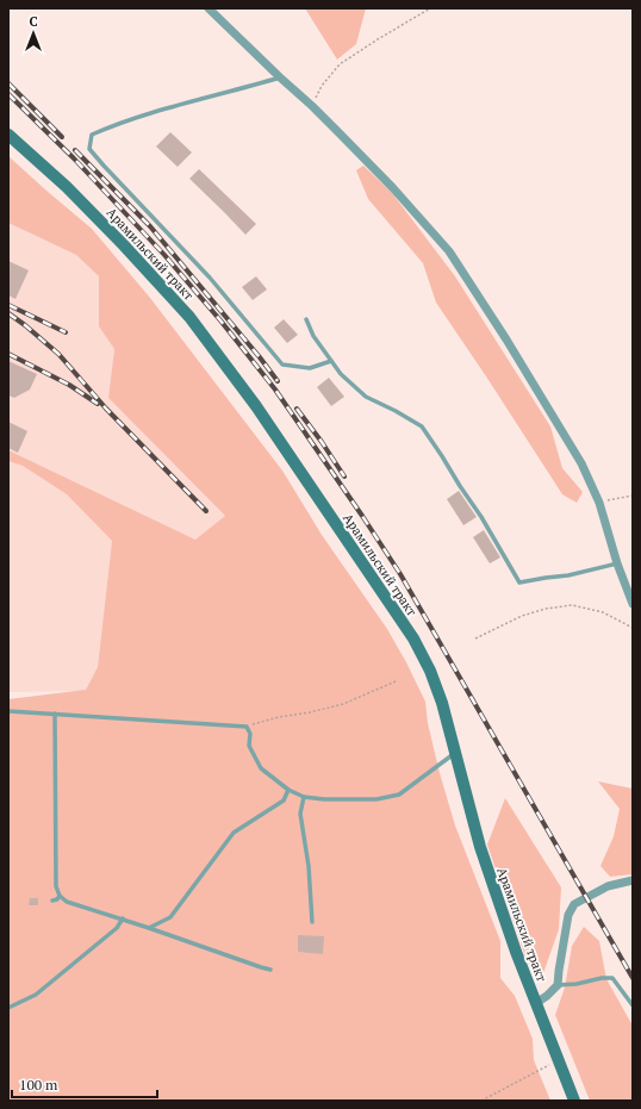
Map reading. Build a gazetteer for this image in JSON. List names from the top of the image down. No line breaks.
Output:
{"streets":{"main road":["Арамильский тракт"]},"scale_bar":"100 m","north":"top"}
